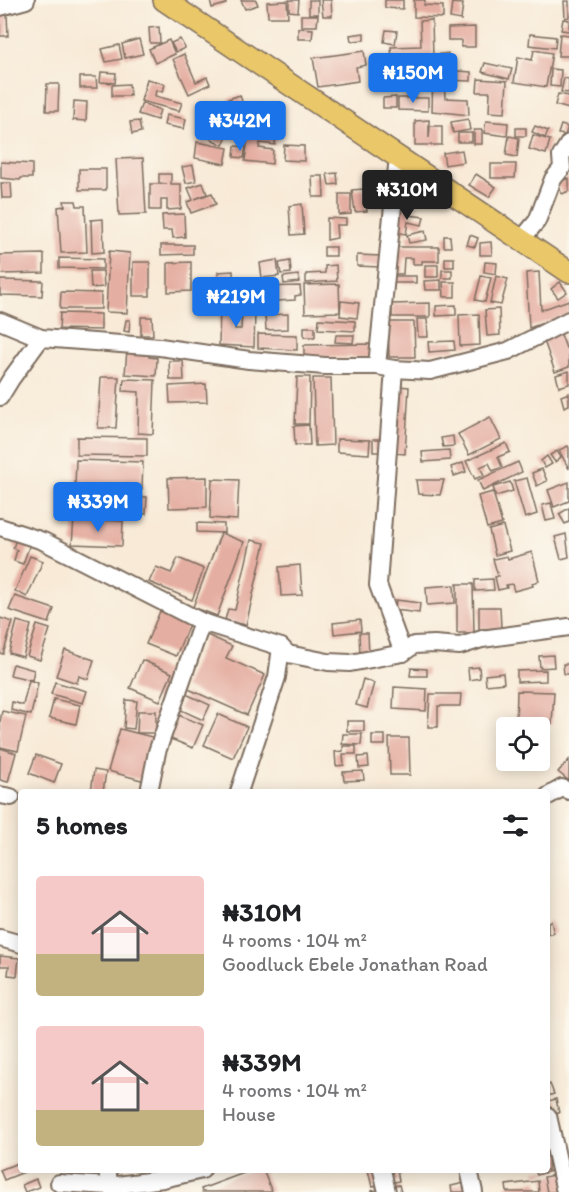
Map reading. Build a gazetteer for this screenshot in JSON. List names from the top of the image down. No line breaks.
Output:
{"page":{"price":["₦150M","₦342M","₦310M","₦219M","₦339M"],"heading":"5 homes","list":[{"name":"₦310M","note":"4 rooms · 104 m² · Goodluck Ebele Jonathan Road"},{"name":"₦339M","note":"4 rooms · 104 m² · House"}]}}
